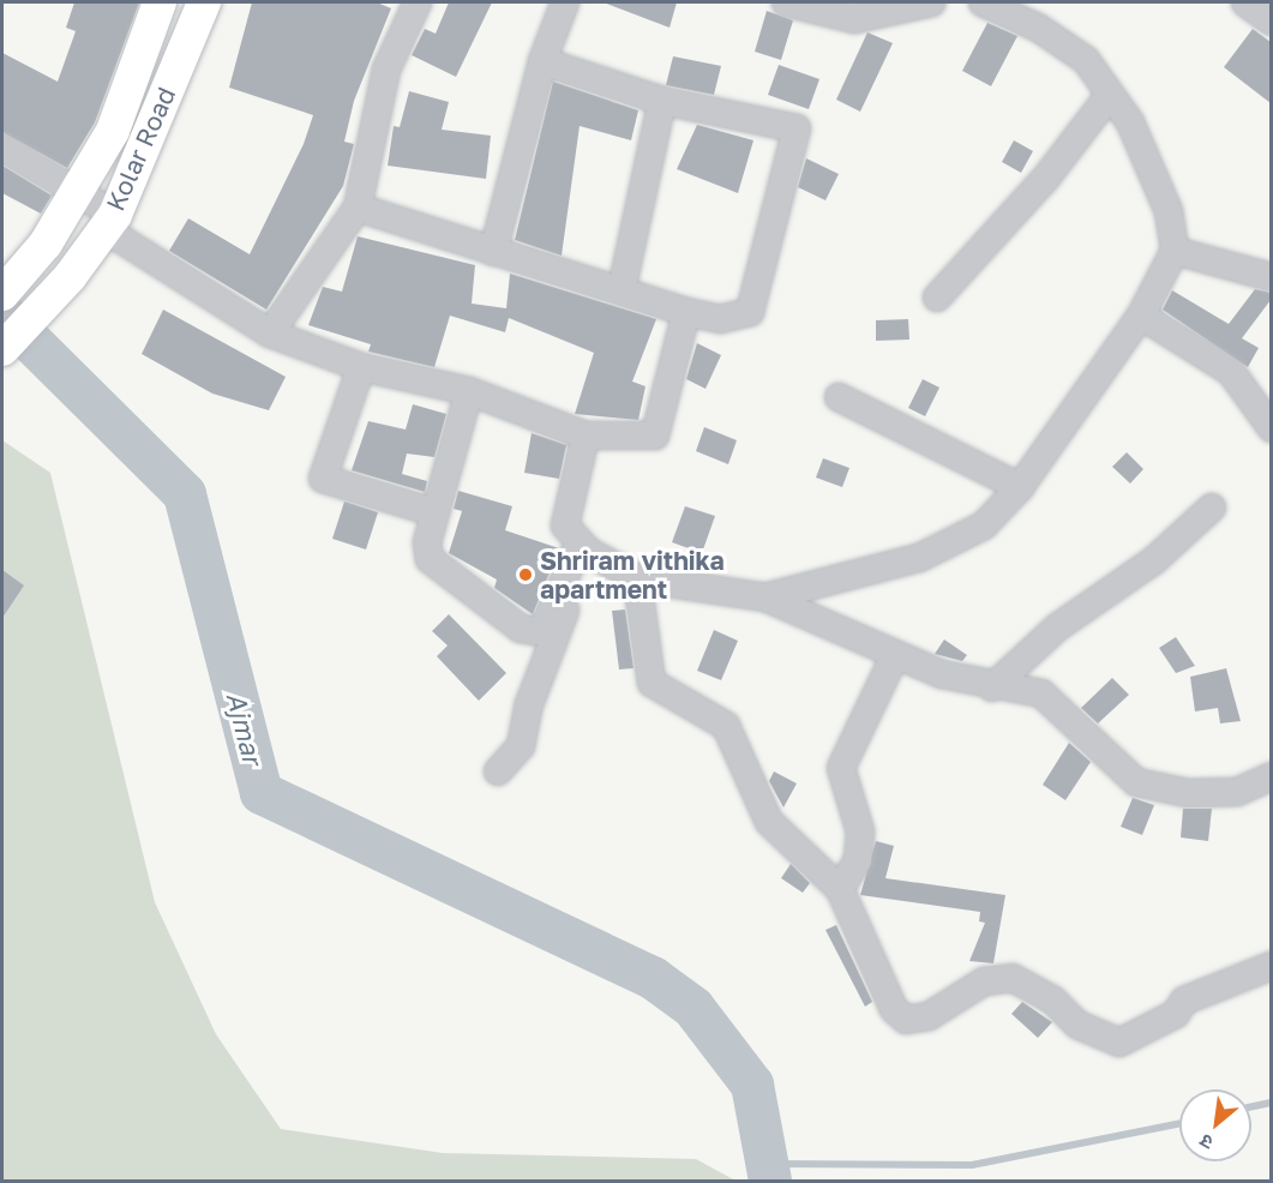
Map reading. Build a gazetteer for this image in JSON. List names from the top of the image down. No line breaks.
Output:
{"streets":{"main road":["Kolar Road"]},"water":["Ajmar"],"places":["Shriram vithika apartment"],"north":"bottom left"}
